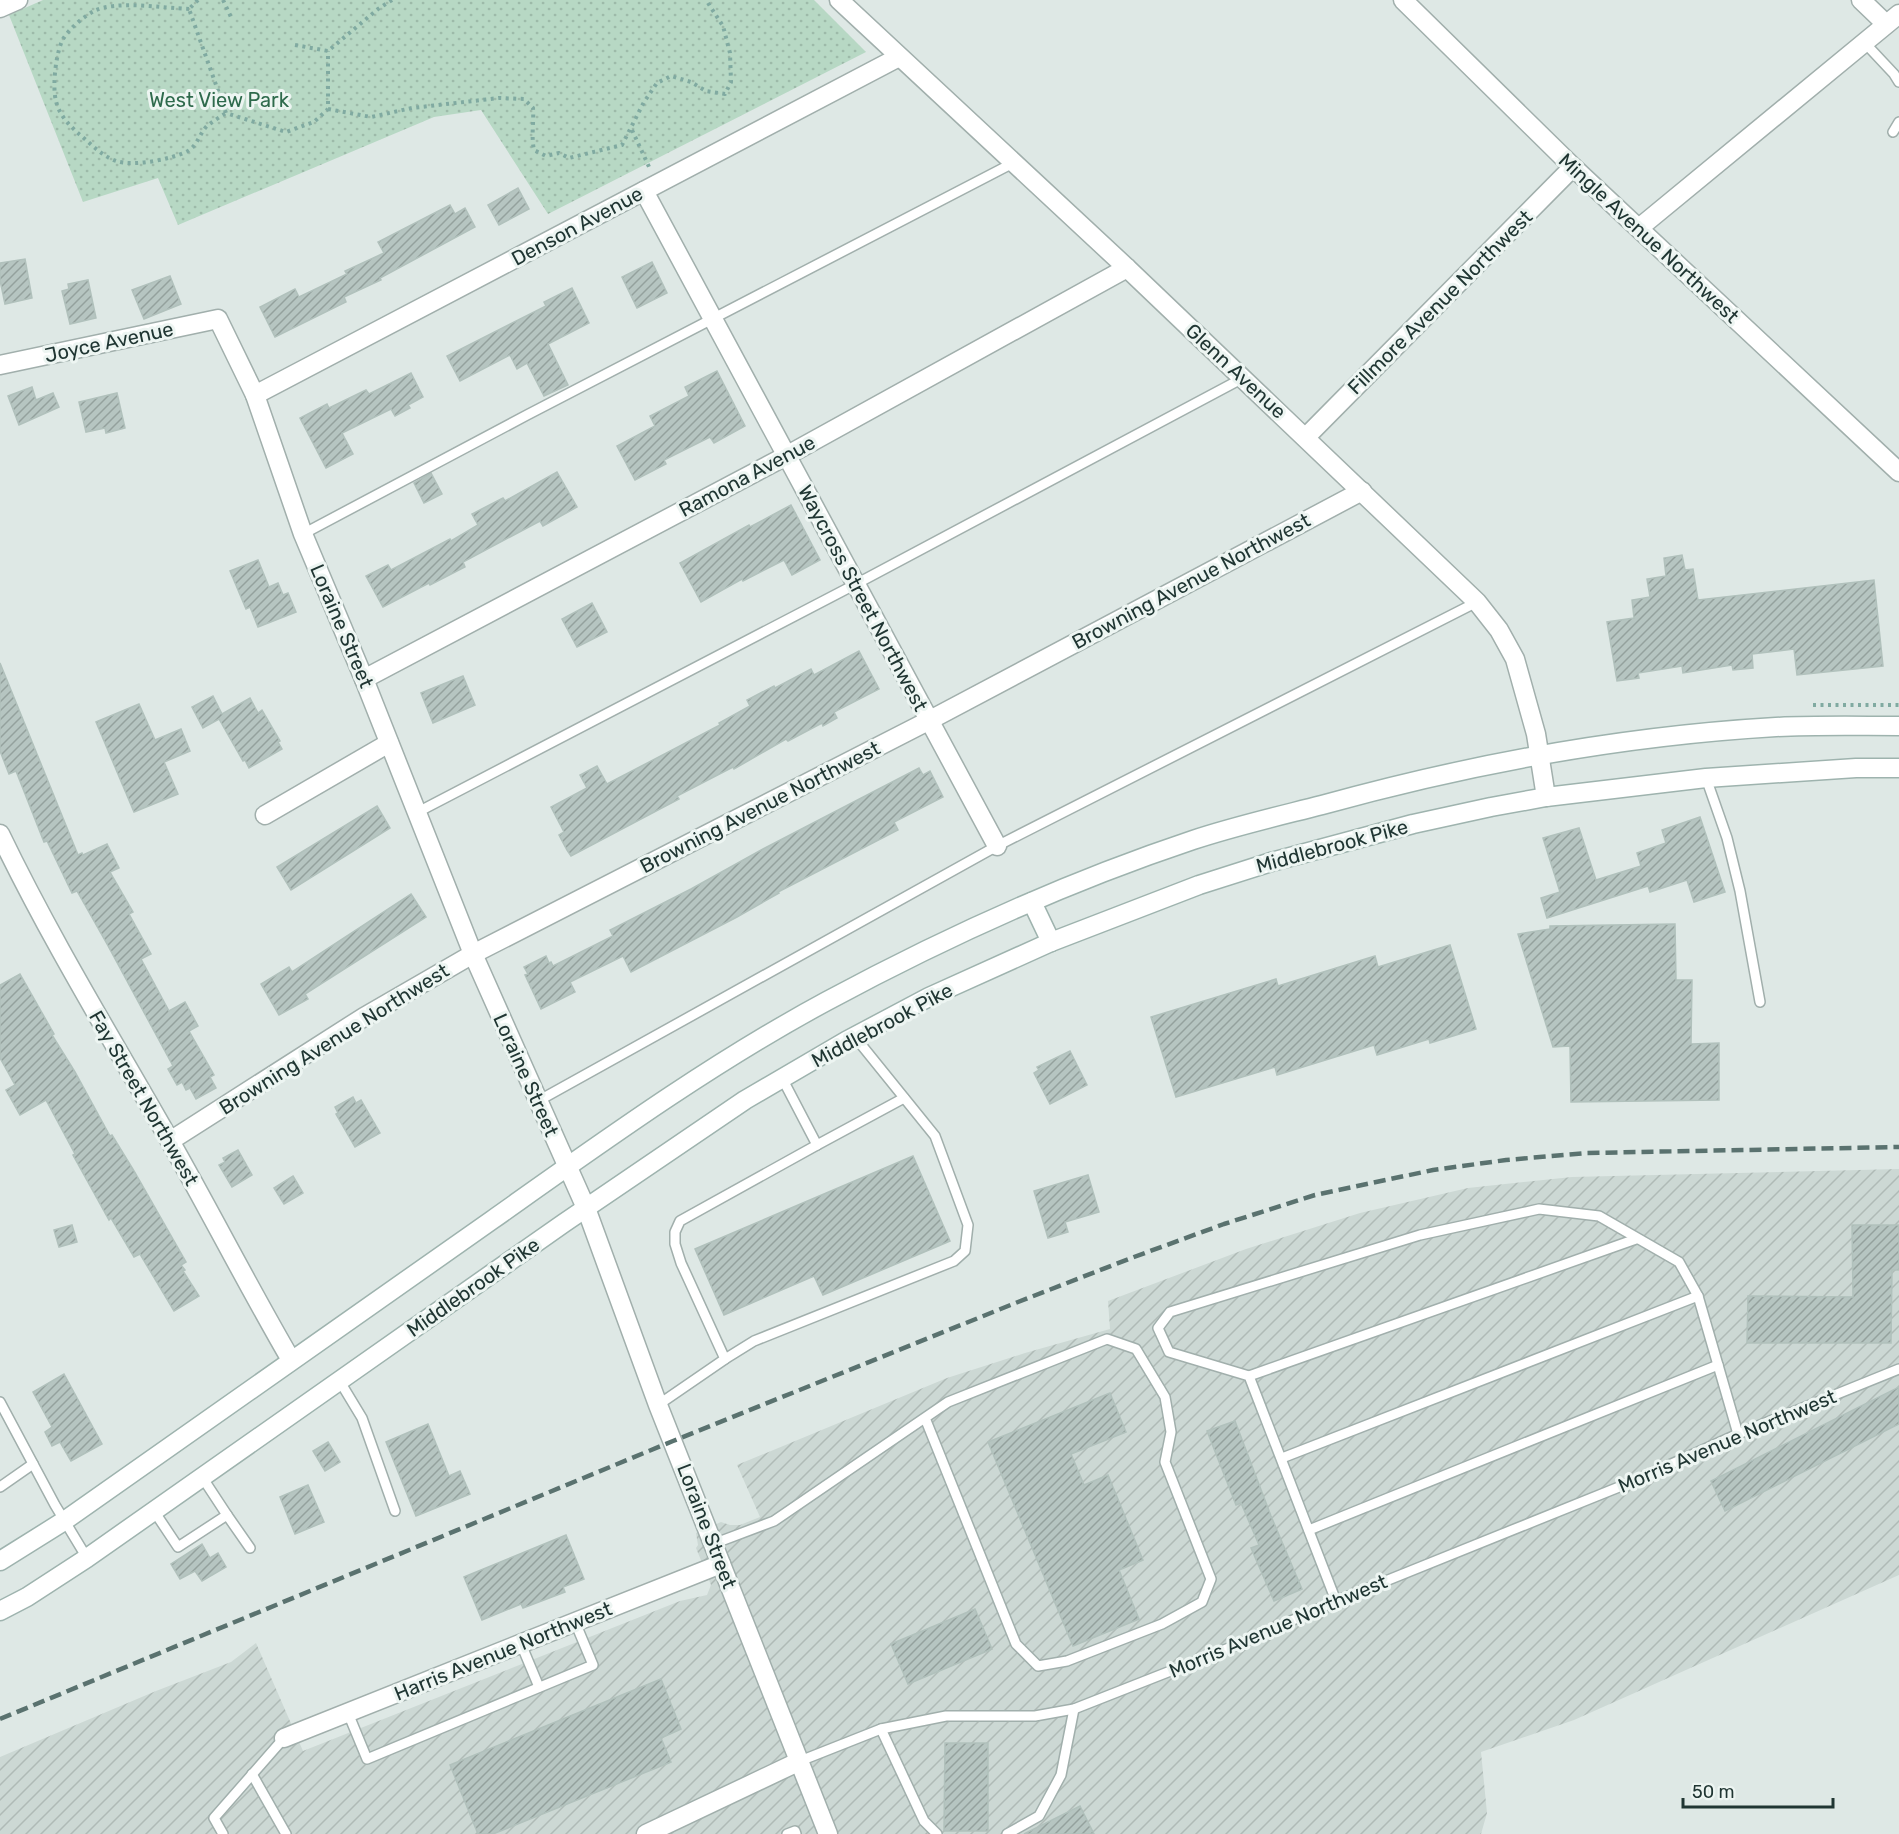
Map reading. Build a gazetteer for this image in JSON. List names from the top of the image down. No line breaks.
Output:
{"streets":{"street":["Denson Avenue","Mingle Avenue Northwest","Fillmore Avenue Northwest","Joyce Avenue","Glenn Avenue","Ramona Avenue","Browning Avenue Northwest","Waycross Street Northwest","Loraine Street","Middlebrook Pike","Fay Street Northwest","Morris Avenue Northwest","Harris Avenue Northwest"]},"crossings":[["Denson Avenue","Glenn Avenue"],["Denson Avenue","Waycross Street Northwest"],["Denson Avenue","Loraine Street"],["Mingle Avenue Northwest","Fillmore Avenue Northwest"],["Fillmore Avenue Northwest","Glenn Avenue"],["Joyce Avenue","Loraine Street"],["Glenn Avenue","Ramona Avenue"],["Glenn Avenue","Browning Avenue Northwest"],["Glenn Avenue","Middlebrook Pike"],["Ramona Avenue","Waycross Street Northwest"],["Ramona Avenue","Loraine Street"],["Browning Avenue Northwest","Waycross Street Northwest"],["Browning Avenue Northwest","Loraine Street"],["Browning Avenue Northwest","Fay Street Northwest"],["Loraine Street","Middlebrook Pike"],["Loraine Street","Morris Avenue Northwest"],["Loraine Street","Harris Avenue Northwest"]],"parks":["West View Park"],"scale_bar":"50 m"}
